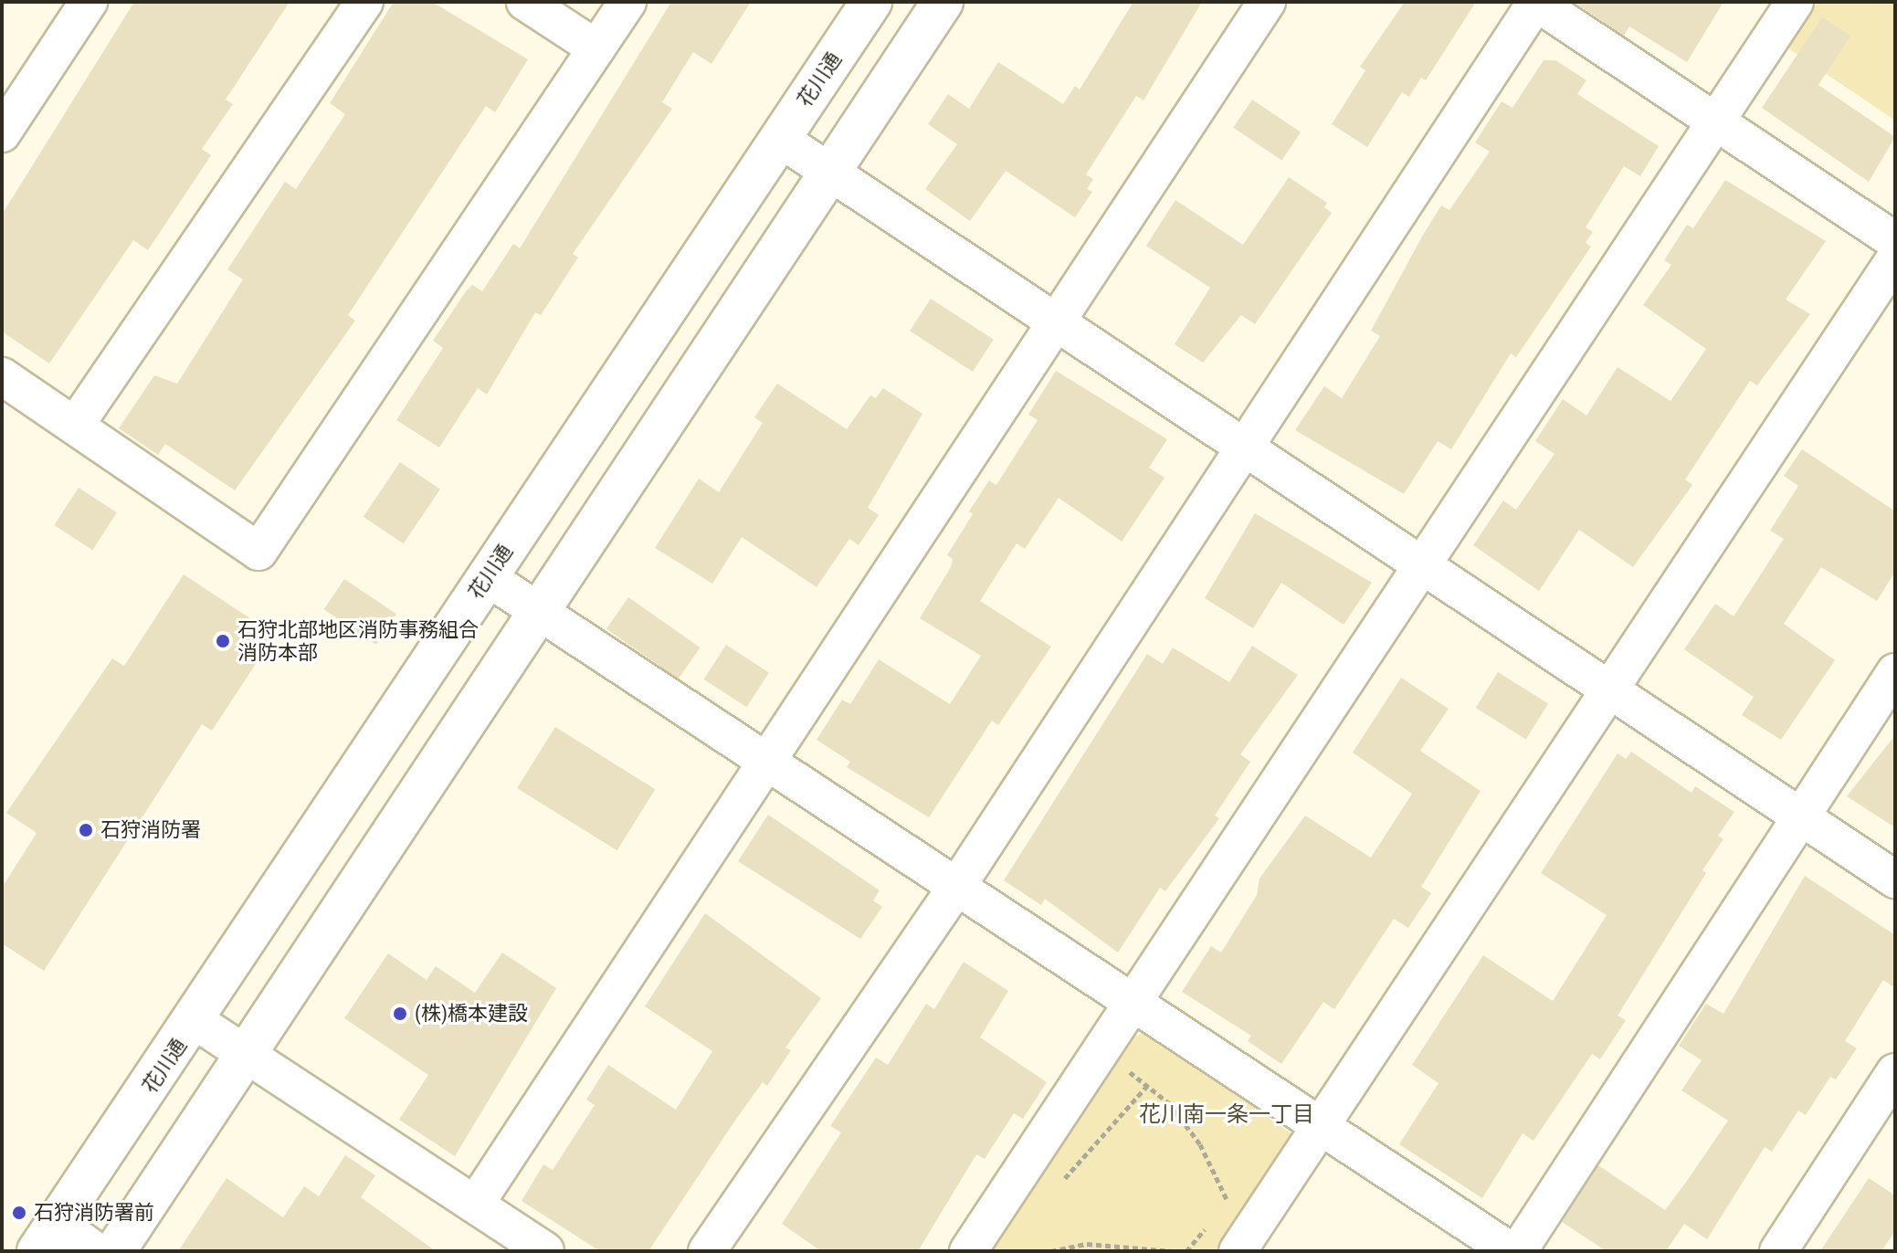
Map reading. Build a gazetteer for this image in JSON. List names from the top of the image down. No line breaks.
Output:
{"streets":{"street":["花川通"]},"districts":["花川南一条一丁目"],"places":["石狩北部地区消防事務組合 消防本部","石狩消防署","(株)橋本建設","石狩消防署前"]}
